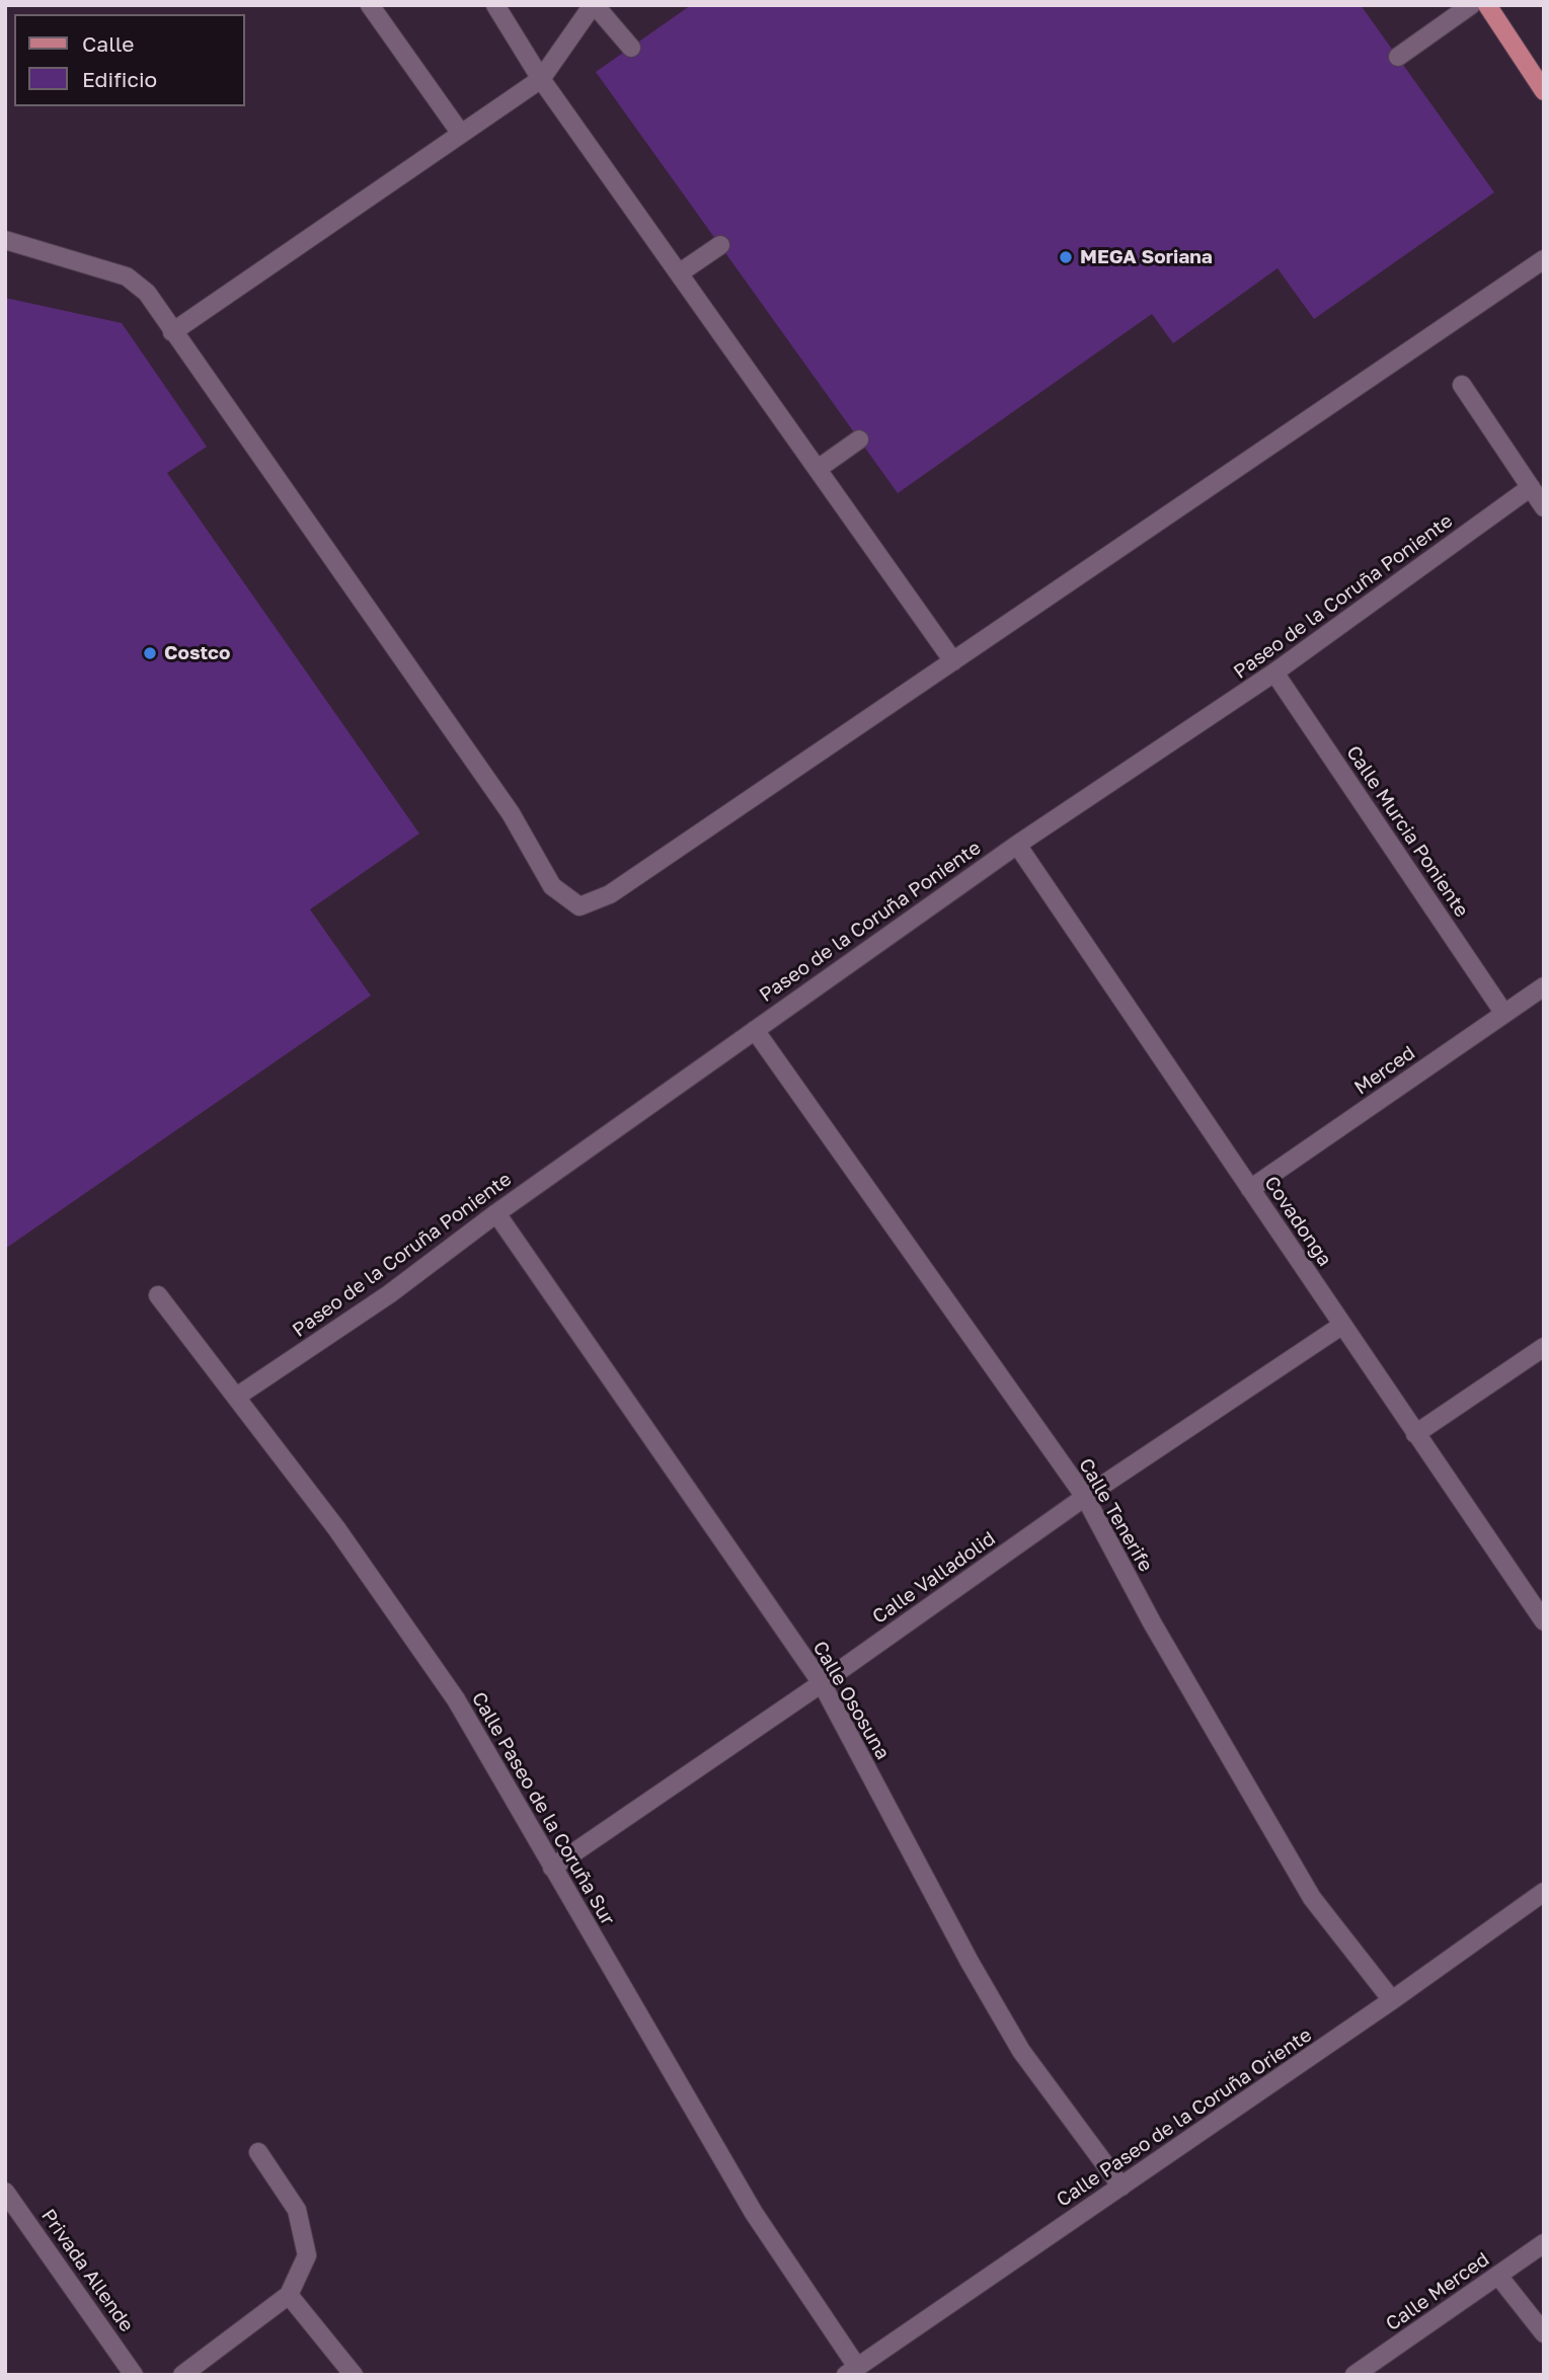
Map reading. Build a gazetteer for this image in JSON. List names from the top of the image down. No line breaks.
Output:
{"streets":{"street":["Paseo de la Coruña Poniente","Calle Murcia Poniente","Merced","Covadonga","Calle Tenerife","Calle Valladolid","Calle Ososuna","Calle Paseo de la Coruña Sur","Calle Paseo de la Coruña Oriente","Privada Allende","Calle Merced"]},"crossings":[["Paseo de la Coruña Poniente","Calle Murcia Poniente"],["Paseo de la Coruña Poniente","Covadonga"],["Paseo de la Coruña Poniente","Calle Tenerife"],["Paseo de la Coruña Poniente","Calle Ososuna"],["Paseo de la Coruña Poniente","Calle Paseo de la Coruña Sur"],["Calle Murcia Poniente","Merced"],["Merced","Covadonga"],["Covadonga","Calle Valladolid"],["Calle Tenerife","Calle Valladolid"],["Calle Tenerife","Calle Paseo de la Coruña Oriente"],["Calle Valladolid","Calle Ososuna"],["Calle Valladolid","Calle Paseo de la Coruña Sur"],["Calle Ososuna","Calle Paseo de la Coruña Oriente"],["Calle Paseo de la Coruña Sur","Calle Paseo de la Coruña Oriente"]],"places":["MEGA Soriana","Costco"],"legend":["Calle","Edificio"]}
